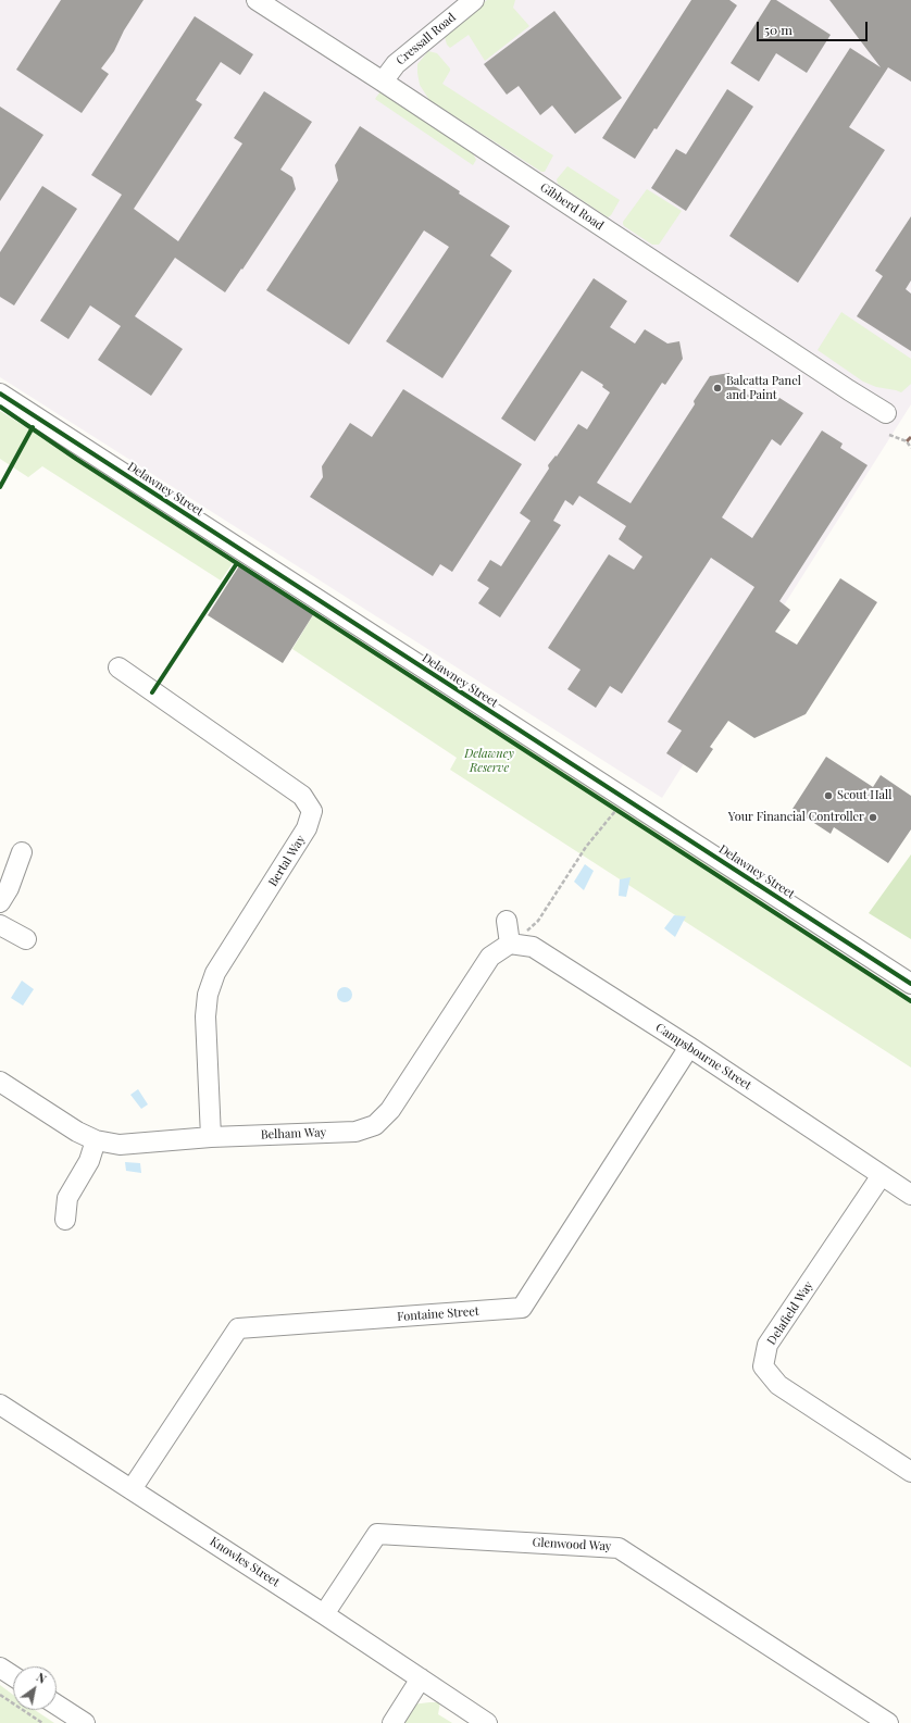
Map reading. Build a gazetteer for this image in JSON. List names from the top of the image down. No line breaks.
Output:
{"streets":{"street":["Cressall Road","Gibberd Road","Delawney Street","Bertal Way","Campsbourne Street","Belham Way","Delafield Way","Fontaine Street","Glenwood Way","Knowles Street"]},"crossings":[["Cressall Road","Gibberd Road"],["Bertal Way","Belham Way"],["Campsbourne Street","Belham Way"],["Campsbourne Street","Delafield Way"],["Campsbourne Street","Fontaine Street"],["Fontaine Street","Knowles Street"],["Glenwood Way","Knowles Street"]],"parks":["Delawney Reserve"],"places":["Balcatta Panel and Paint","Scout Hall","Your Financial Controller"],"scale_bar":"50 m","north":"top right"}
